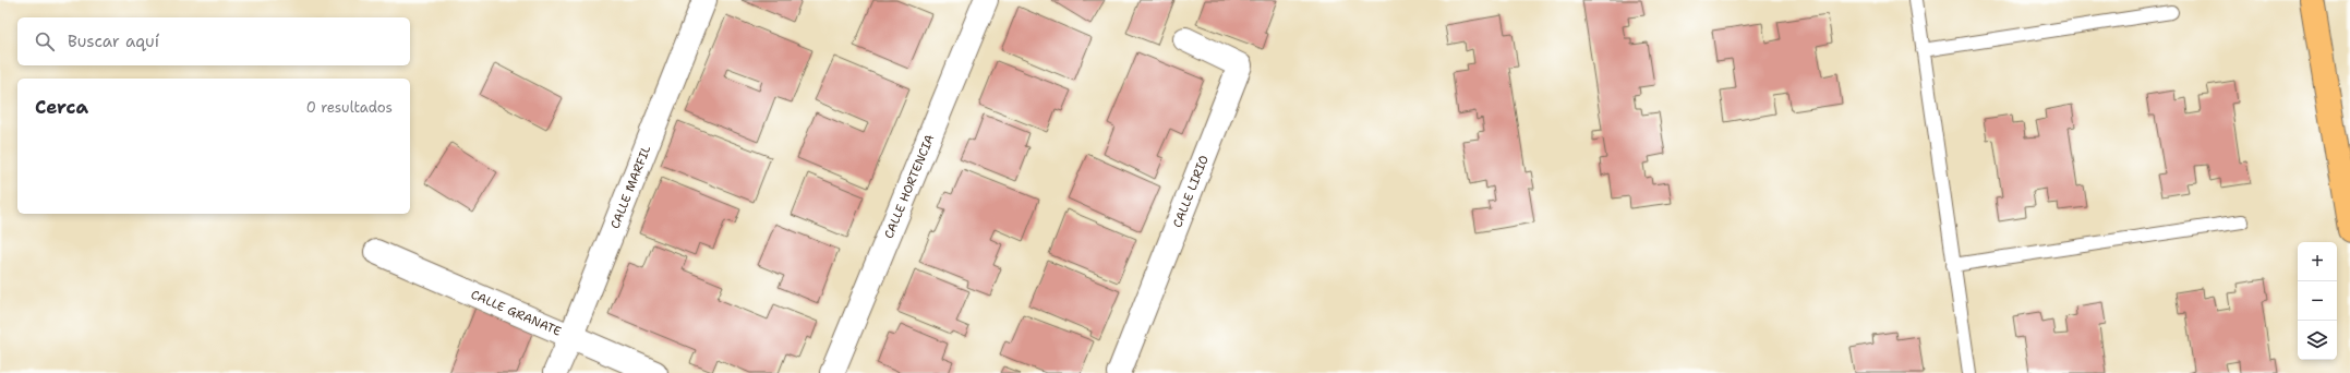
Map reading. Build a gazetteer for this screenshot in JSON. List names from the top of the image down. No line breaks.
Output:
{"streets":{"street":["CALLE MARFIL","CALLE HORTENCIA","CALLE LIRIO","CALLE GRANATE"]},"crossings":[["CALLE MARFIL","CALLE GRANATE"]],"page":{"search":"Buscar aquí","heading":["Cerca","0 resultados"],"map_buttons":["+","−"]}}
